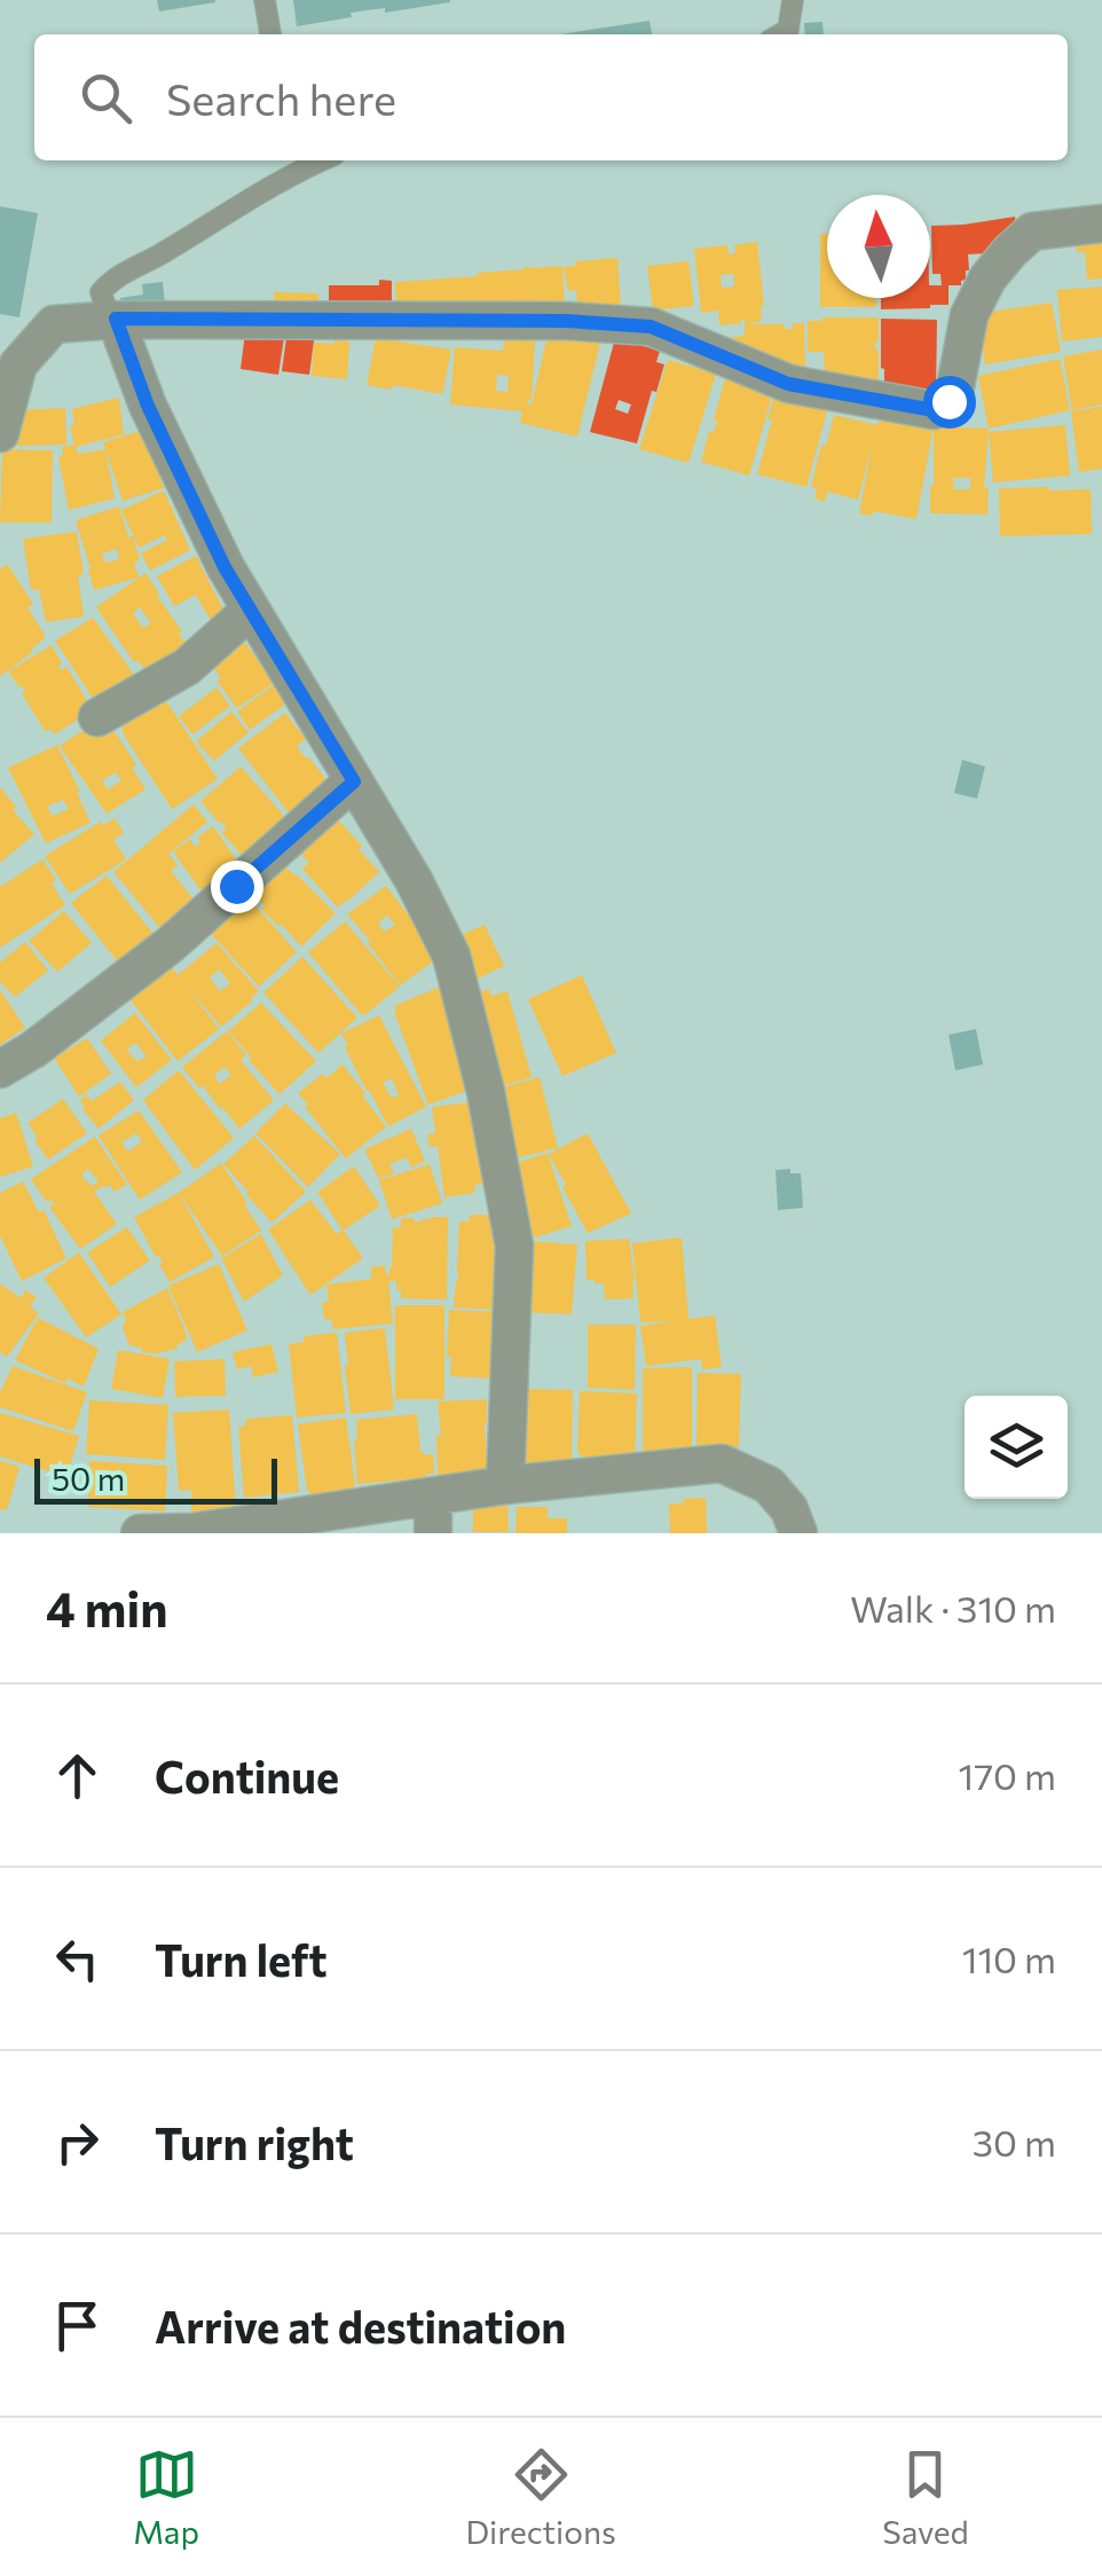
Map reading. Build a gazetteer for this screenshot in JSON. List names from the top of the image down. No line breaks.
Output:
{"scale_bar":"50 m","north":"top","page":{"search":"Search here","scale":"50 m","heading":["4 min","Walk · 310 m"],"list":[["Continue","170 m"],["Turn left","110 m"],["Turn right","30 m"],"Arrive at destination"],"nav":["Map","Directions","Saved"]}}
